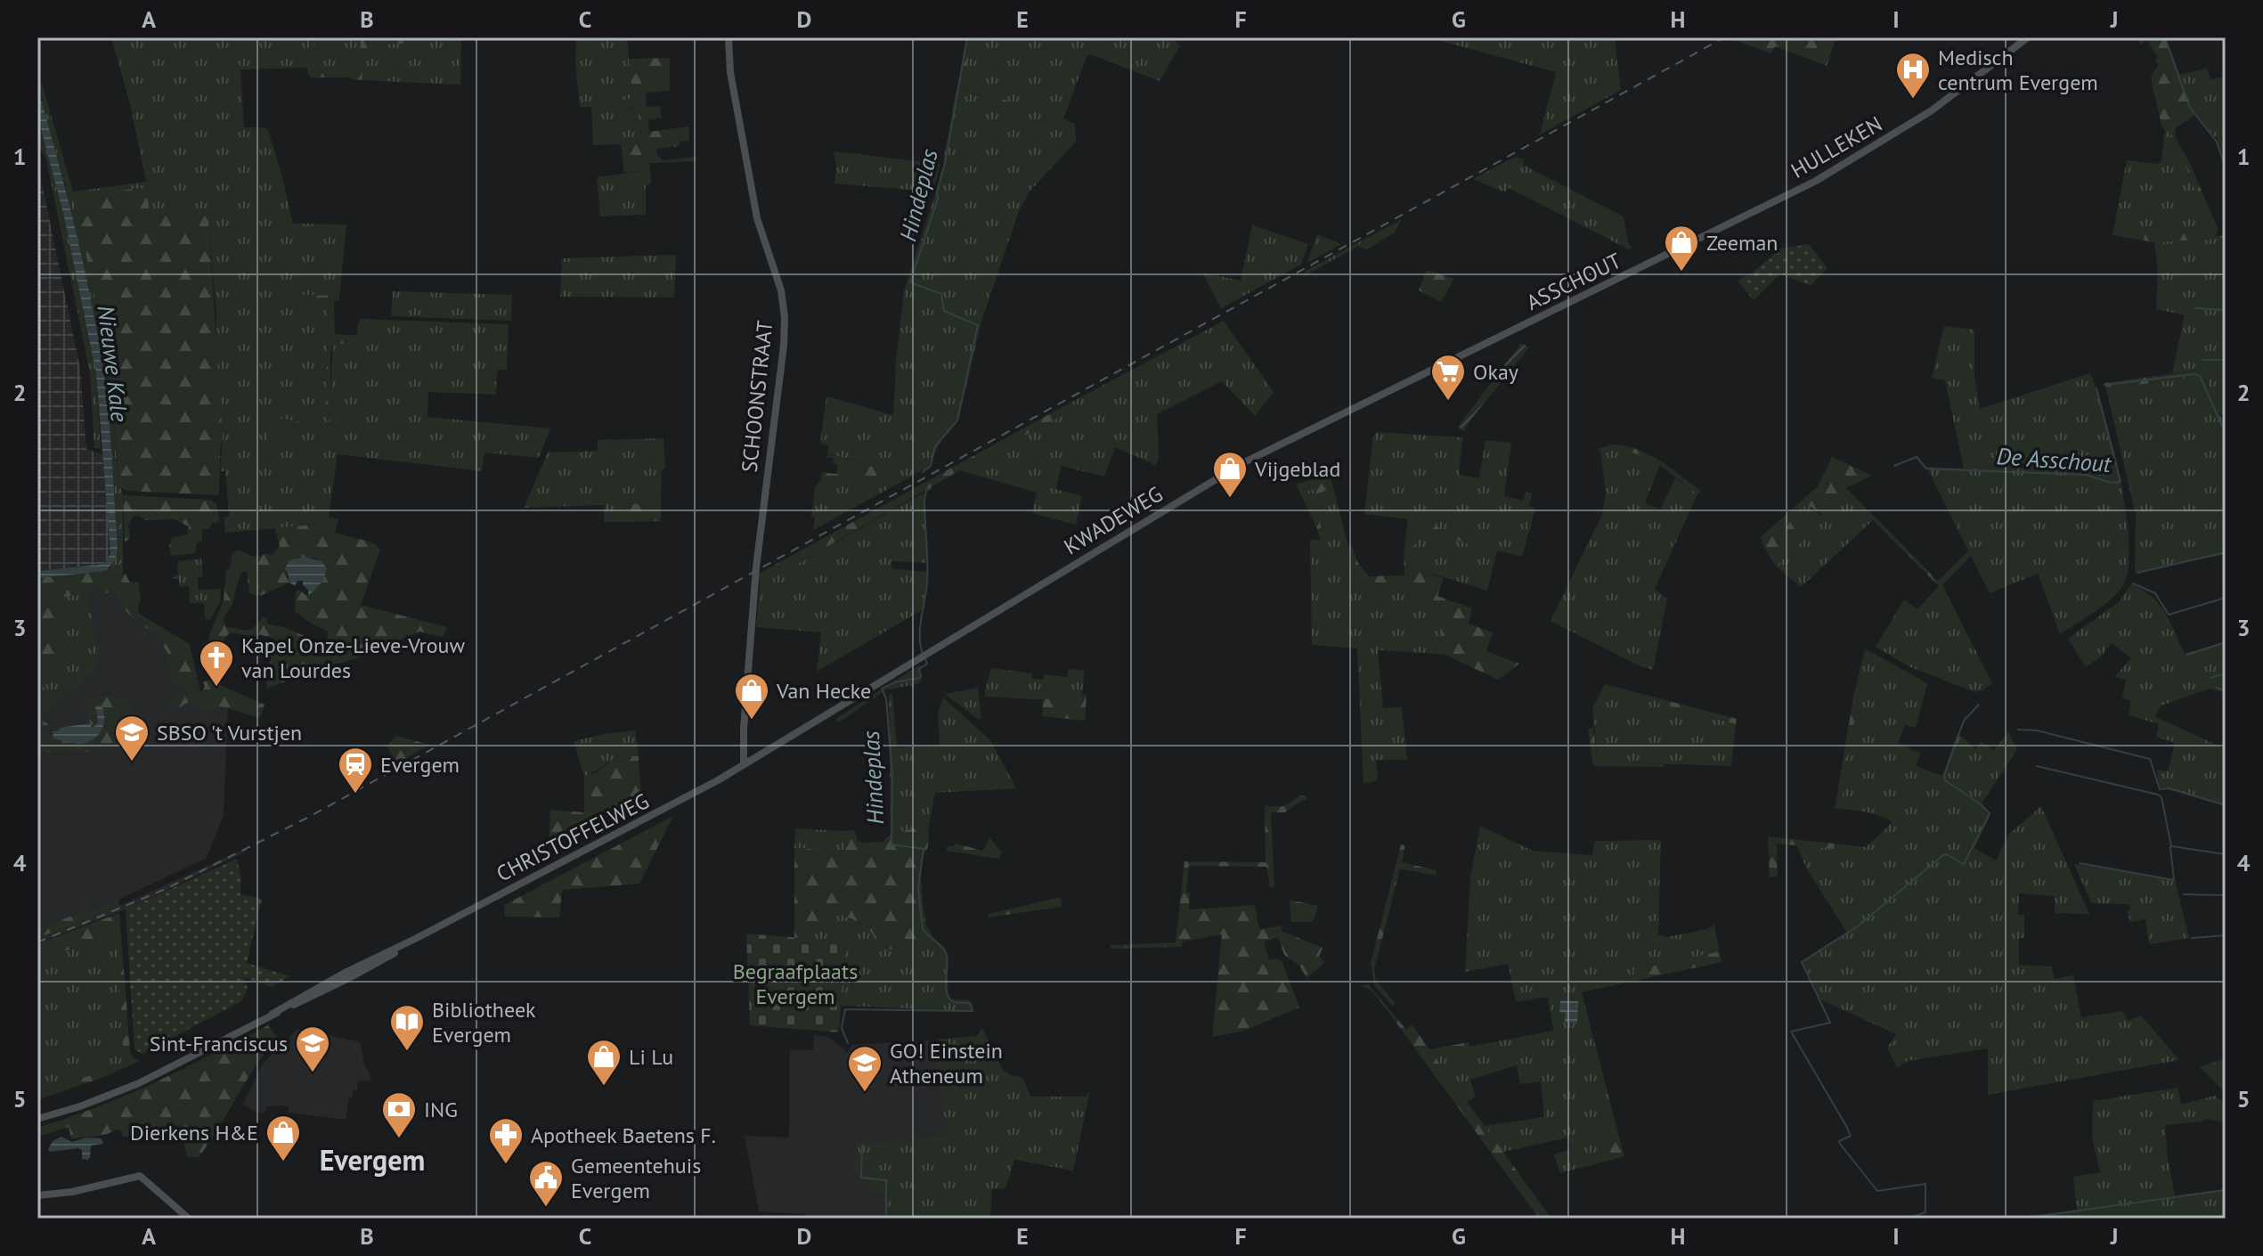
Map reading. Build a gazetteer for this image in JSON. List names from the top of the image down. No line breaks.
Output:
{"streets":{"main road":["HULLEKEN","ASSCHOUT","SCHOONSTRAAT","KWADEWEG","CHRISTOFFELWEG"]},"crossings":[["HULLEKEN","ASSCHOUT"],["ASSCHOUT","KWADEWEG"],["SCHOONSTRAAT","KWADEWEG"],["SCHOONSTRAAT","CHRISTOFFELWEG"],["KWADEWEG","CHRISTOFFELWEG"]],"districts":["Evergem"],"water":["Hindeplas","Nieuwe Kale","De Asschout"],"parks":["Begraafplaats Evergem"],"places":{"hospital":["Medisch centrum Evergem"],"shop":["Zeeman","Vijgeblad","Van Hecke","Li Lu","Dierkens H&E"],"supermarket":["Okay"],"church":["Kapel Onze-Lieve-Vrouw van Lourdes"],"school or university":["SBSO 't Vurstjen","Sint-Franciscus","GO! Einstein Atheneum"],"station":["Evergem"],"library":["Bibliotheek Evergem"],"bank":["ING"],"pharmacy":["Apotheek Baetens F."],"public building":["Gemeentehuis Evergem"]},"grid":{"columns":["A","B","C","D","E","F","G","H","I","J"],"rows":["1","2","3","4","5"]}}
